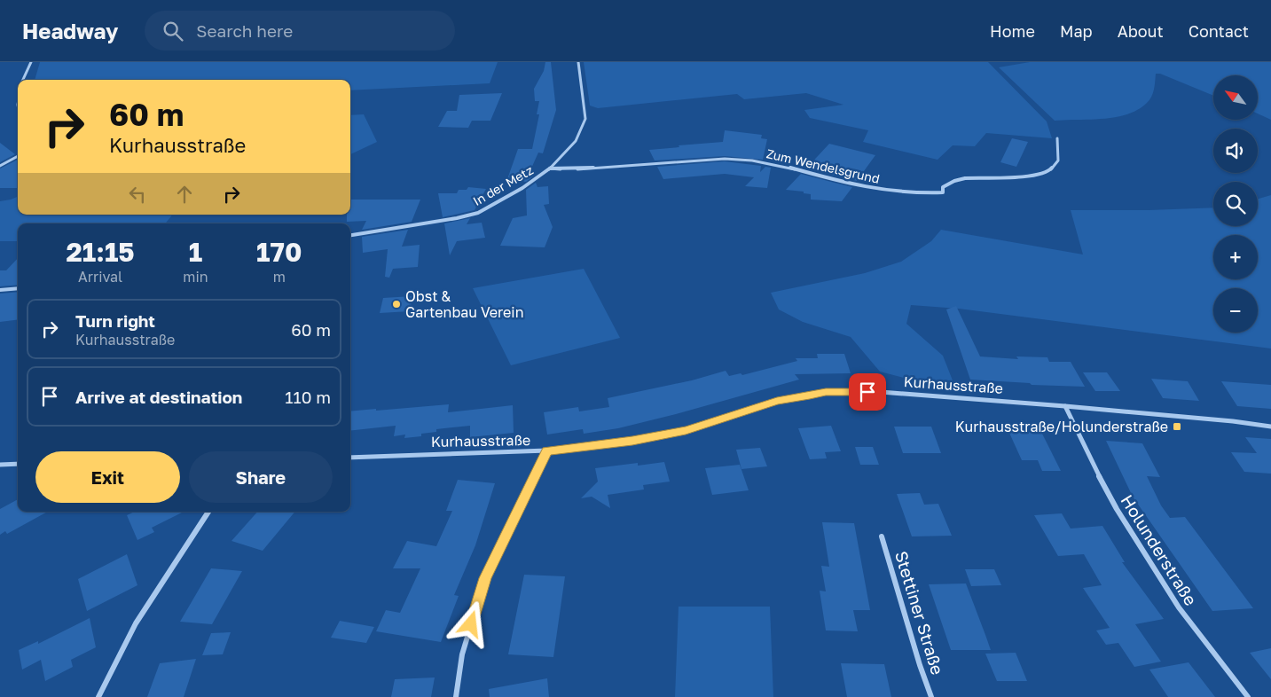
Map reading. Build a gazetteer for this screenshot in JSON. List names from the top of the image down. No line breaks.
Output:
{"streets":{"street":["Zum Wendelsgrund","In der Metz","Kurhausstraße","Holunderstraße","Stettiner Straße"]},"crossings":[["Zum Wendelsgrund","In der Metz"],["Kurhausstraße","Holunderstraße"]],"places":{"other":["Obst & Gartenbau Verein"],"transit":["Kurhausstraße/Holunderstraße"]},"north":"top left","page":{"header":"Headway","search":"Search here","nav":["Home","Map","About","Contact"],"map_buttons":["+","−"],"turn":["60 m","Kurhausstraße"],"eta":["21:15","Arrival","1","min","170","m"],"list":[{"name":"Turn right","note":"Kurhausstraße","value":"60 m"},{"name":"Arrive at destination","value":"110 m"}],"buttons":["Exit","Share"]}}
